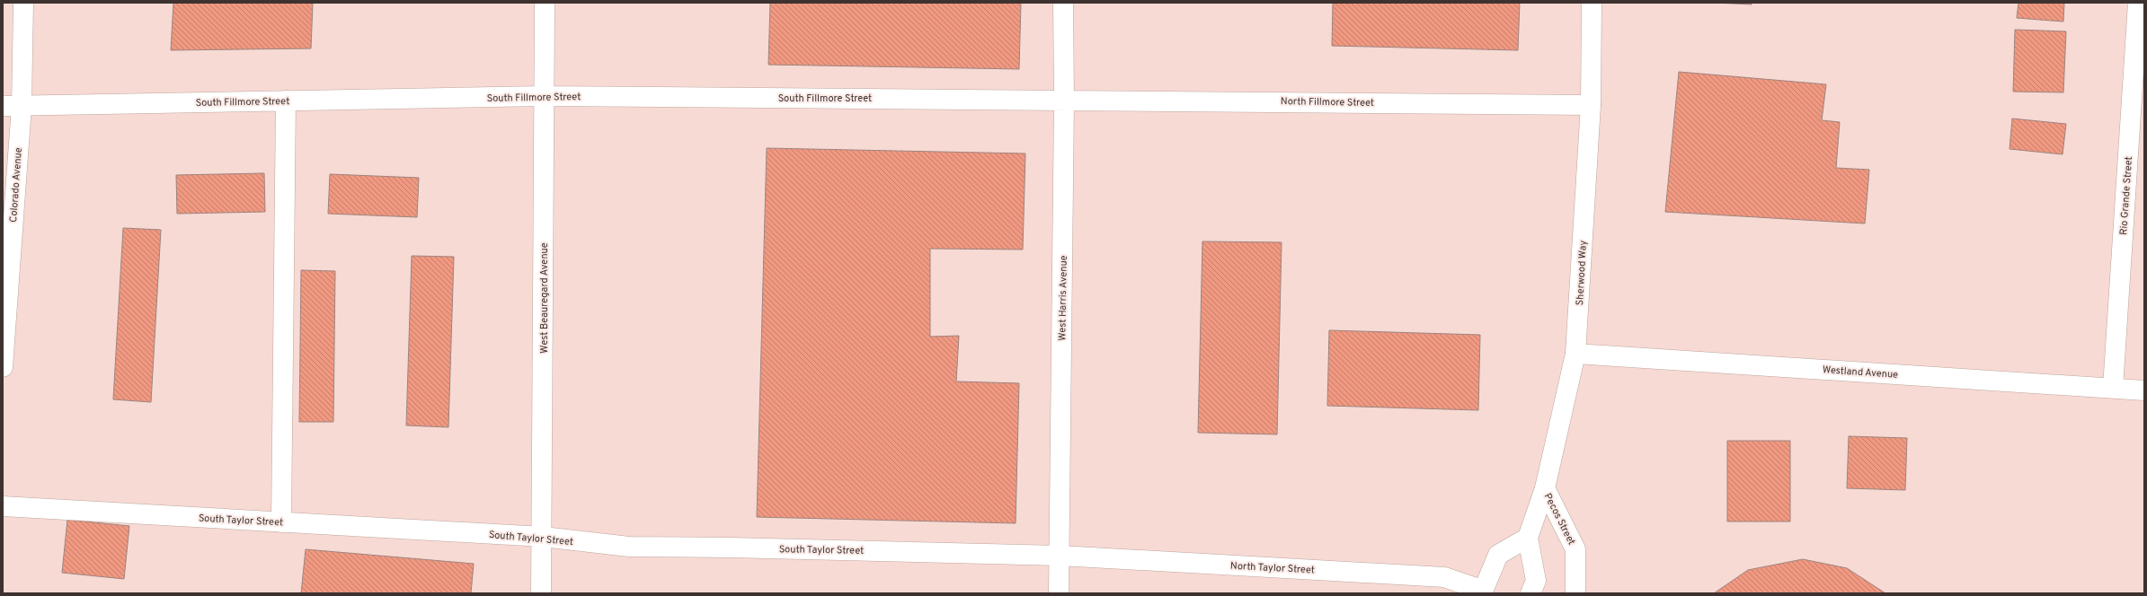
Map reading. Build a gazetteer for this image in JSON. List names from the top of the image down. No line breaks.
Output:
{"streets":{"street":["South Fillmore Street","North Fillmore Street","Colorado Avenue","Rio Grande Street","Sherwood Way","West Beauregard Avenue","West Harris Avenue","Westland Avenue","Pecos Street","South Taylor Street","North Taylor Street"]},"crossings":[["South Fillmore Street","North Fillmore Street"],["South Fillmore Street","Colorado Avenue"],["South Fillmore Street","West Beauregard Avenue"],["South Fillmore Street","West Harris Avenue"],["North Fillmore Street","Sherwood Way"],["North Fillmore Street","West Harris Avenue"],["Rio Grande Street","Westland Avenue"],["Sherwood Way","Westland Avenue"],["Sherwood Way","Pecos Street"],["West Beauregard Avenue","South Taylor Street"],["West Harris Avenue","South Taylor Street"],["West Harris Avenue","North Taylor Street"],["South Taylor Street","North Taylor Street"]]}
